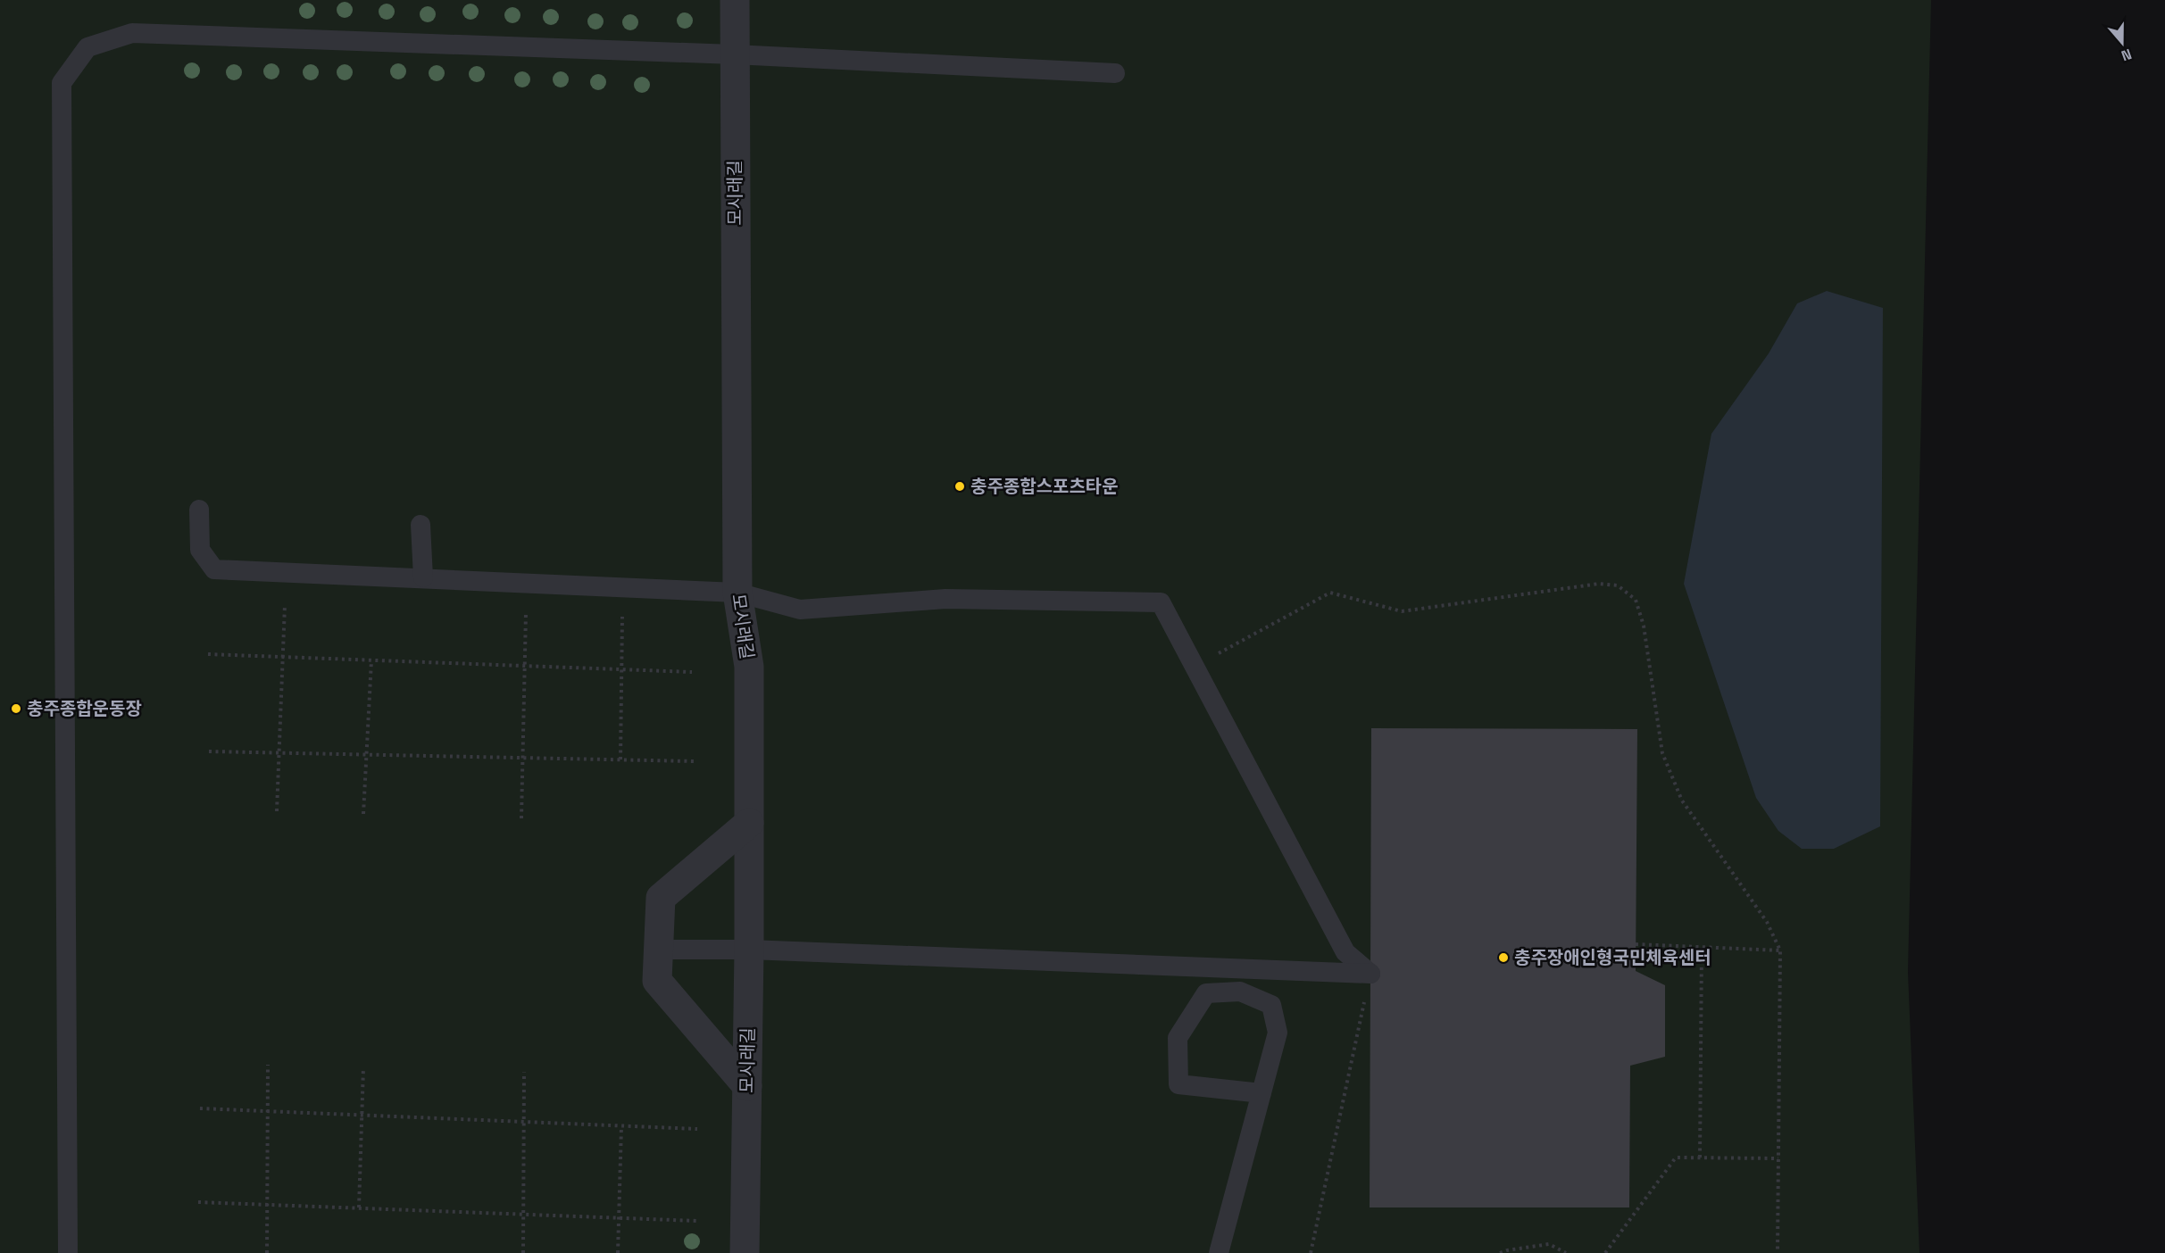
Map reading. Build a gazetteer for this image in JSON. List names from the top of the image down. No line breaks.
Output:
{"streets":{"street":["모시래길"]},"places":["충주종합스포츠타운","충주종합운동장","충주장애인형국민체육센터"],"north":"bottom"}
